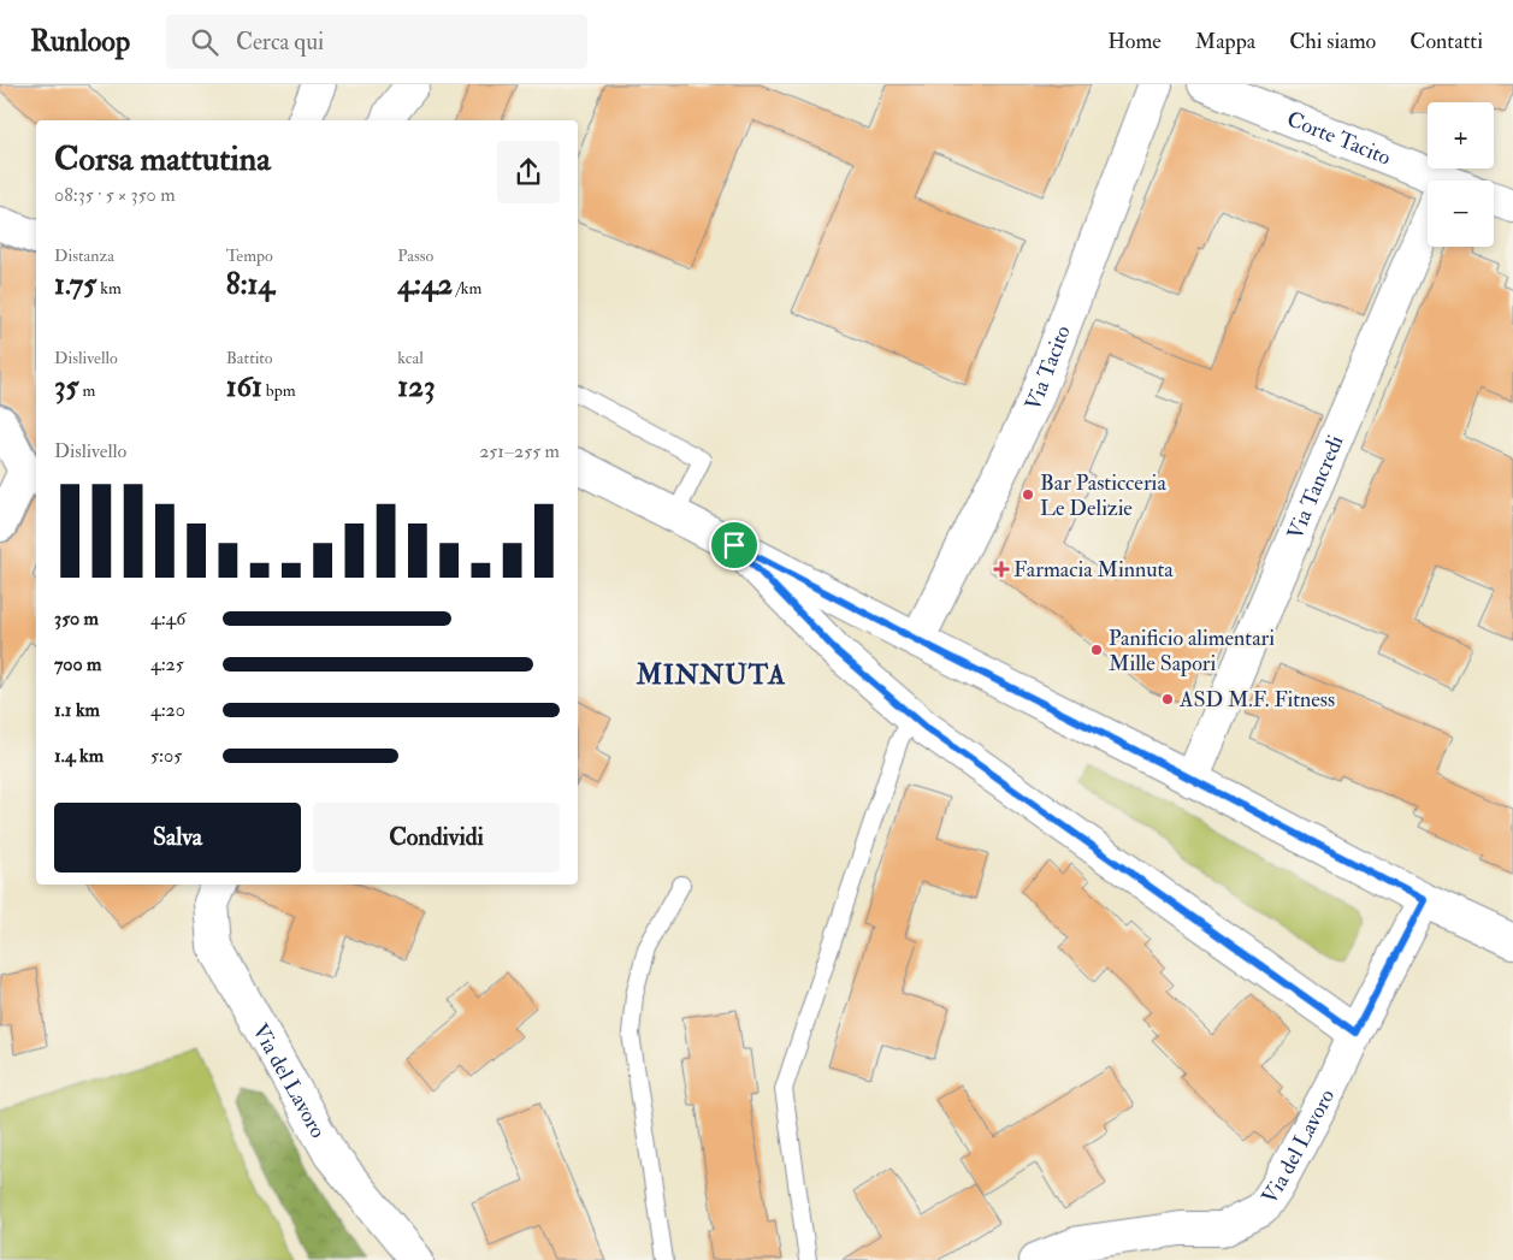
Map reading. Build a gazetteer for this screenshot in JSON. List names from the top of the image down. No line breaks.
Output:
{"streets":{"street":["Corte Tacito","Via Tacito","Via Tancredi","Via del Lavoro"]},"districts":["MINNUTA"],"places":{"other":["Bar Pasticceria Le Delizie","Panificio alimentari Mille Sapori","ASD M.F. Fitness"],"health":["Farmacia Minnuta"]},"page":{"header":"Runloop","search":"Cerca qui","nav":["Home","Mappa","Chi siamo","Contatti"],"map_buttons":["+","−"],"heading":["Corsa mattutina","08:35 · 5 × 350 m"],"stats":[["Distanza","1.75 km"],["Tempo","8:14"],["Passo","4:42 /km"],["Dislivello","35 m"],["Battito","161 bpm"],["kcal","123"]],"chart":["Dislivello","251–255 m"],"list":[{"name":"350 m","note":"4:46"},{"name":"700 m","note":"4:25"},{"name":"1.1 km","note":"4:20"},{"name":"1.4 km","note":"5:05"}],"buttons":["Salva","Condividi"]}}
